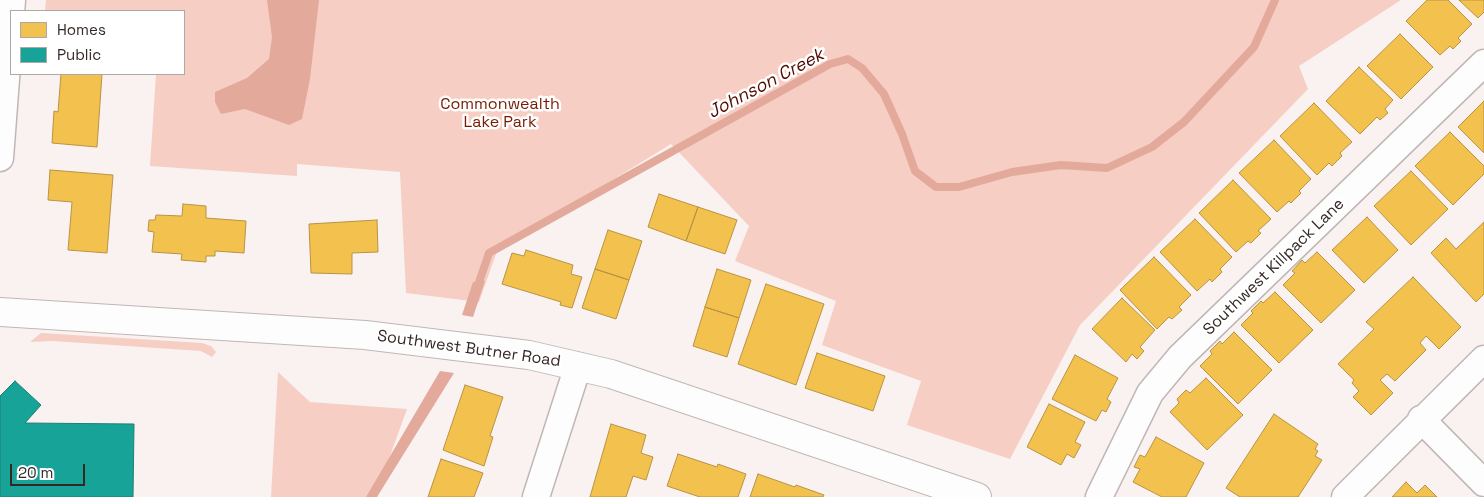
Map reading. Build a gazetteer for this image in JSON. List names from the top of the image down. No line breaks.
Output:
{"streets":{"street":["Southwest Killpack Lane","Southwest Butner Road"]},"water":["Johnson Creek"],"parks":["Commonwealth Lake Park"],"legend":["Homes","Public"],"scale_bar":"20 m"}
